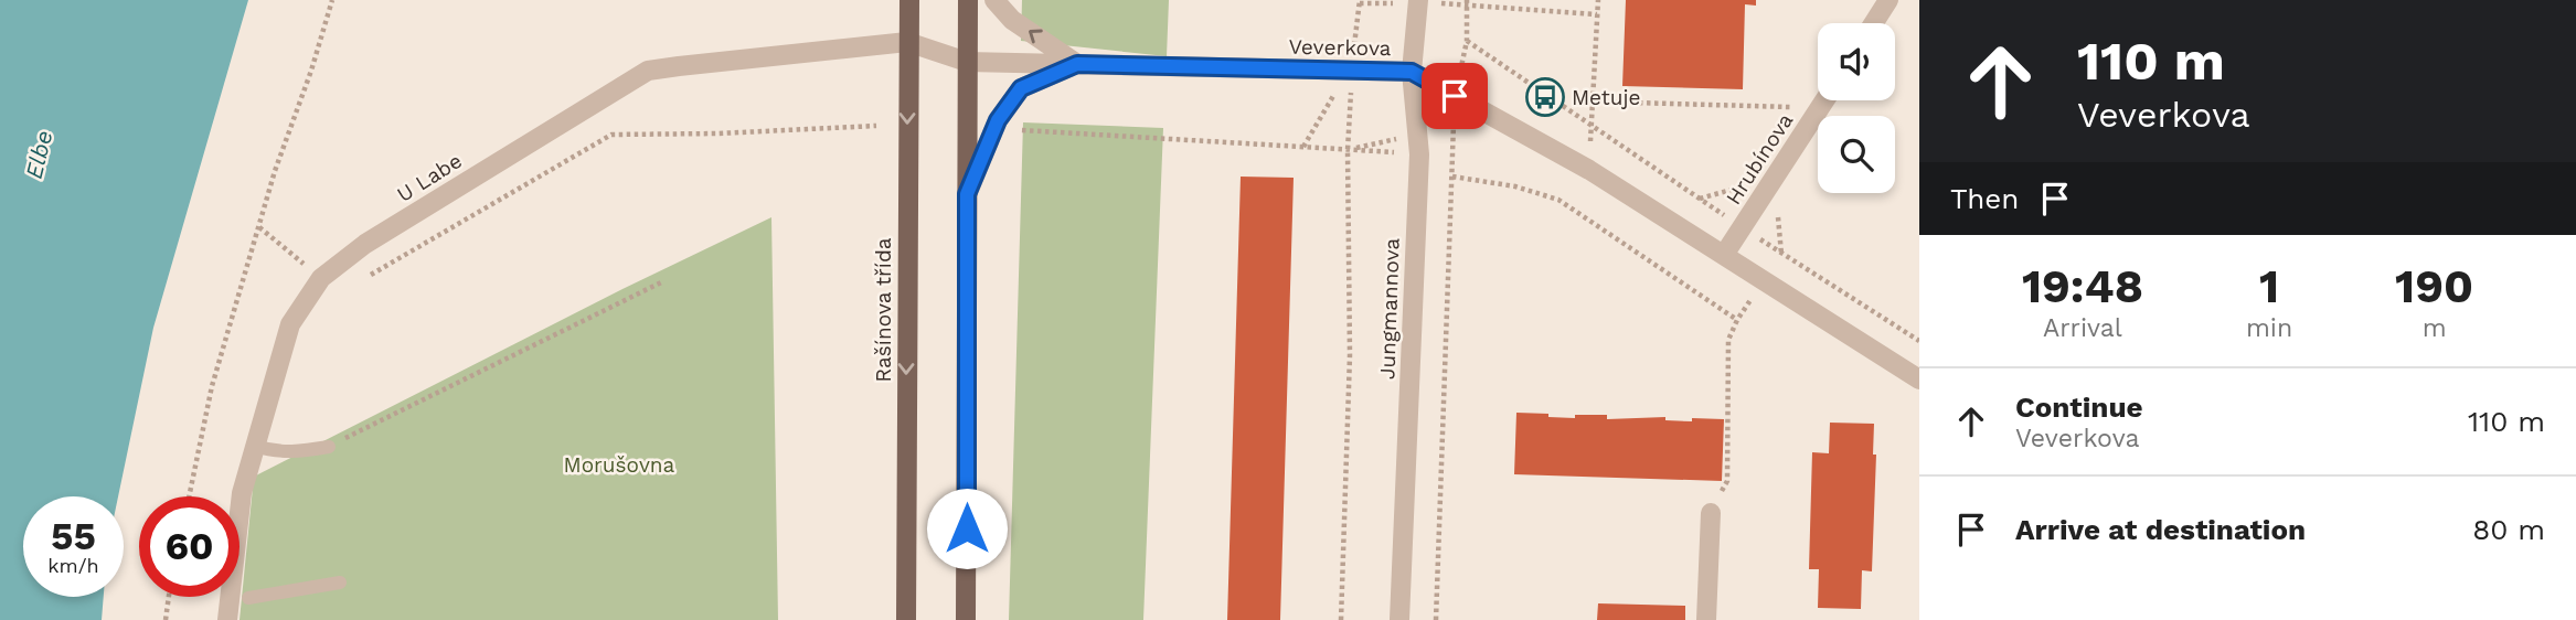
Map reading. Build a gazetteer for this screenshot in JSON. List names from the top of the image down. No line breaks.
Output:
{"streets":{"main road":["Rašínova třída"],"street":["Veverkova","Hrubínova","U Labe","Jungmannova"]},"crossings":[["Veverkova","Hrubínova"],["Veverkova","U Labe"],["Veverkova","Jungmannova"],["Veverkova","Rašínova třída"],["U Labe","Rašínova třída"]],"water":["Elbe"],"parks":["Morušovna"],"places":{"bus stop":["Metuje"]},"page":{"turn":["110 m","Veverkova"],"then":"Then","eta":["19:48","Arrival","1","min","190","m"],"list":[{"name":"Continue","note":"Veverkova","value":"110 m"},{"name":"Arrive at destination","value":"80 m"}],"speed":"55 km/h","limit":"60"}}
